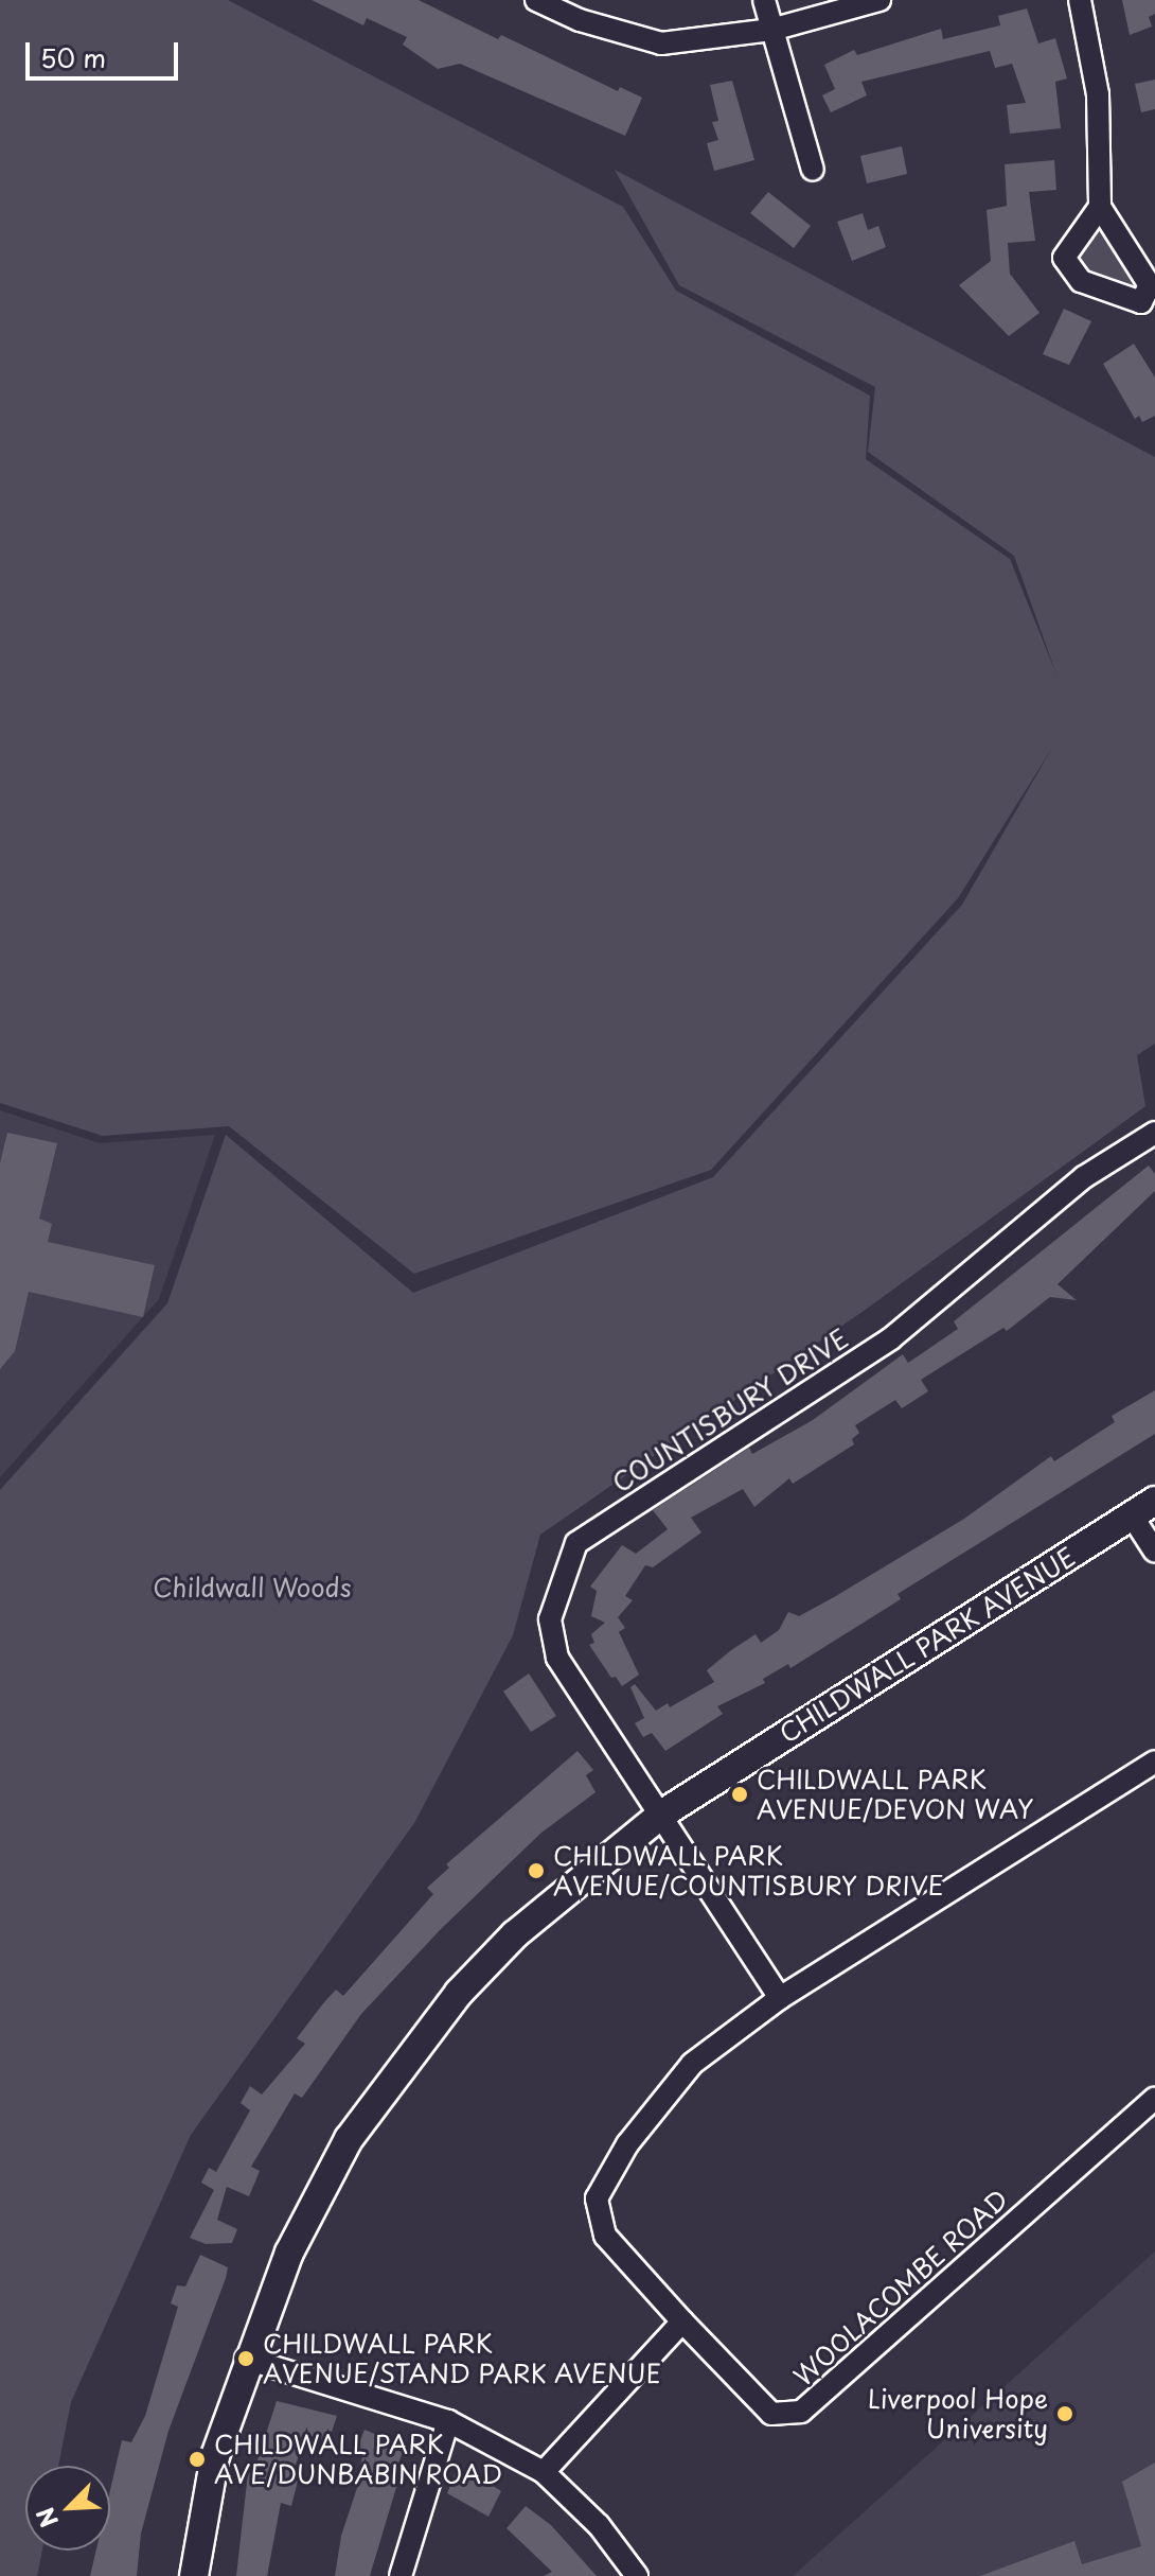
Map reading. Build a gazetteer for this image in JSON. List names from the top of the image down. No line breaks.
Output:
{"streets":{"street":["COUNTISBURY DRIVE","CHILDWALL PARK AVENUE","WOOLACOMBE ROAD"]},"crossings":[["COUNTISBURY DRIVE","CHILDWALL PARK AVENUE"]],"parks":["Childwall Woods"],"places":["CHILDWALL PARK AVENUE/DEVON WAY","CHILDWALL PARK AVENUE/COUNTISBURY DRIVE","CHILDWALL PARK AVENUE/STAND PARK AVENUE","Liverpool Hope University","CHILDWALL PARK AVE/DUNBABIN ROAD"],"scale_bar":"50 m","north":"bottom left"}
